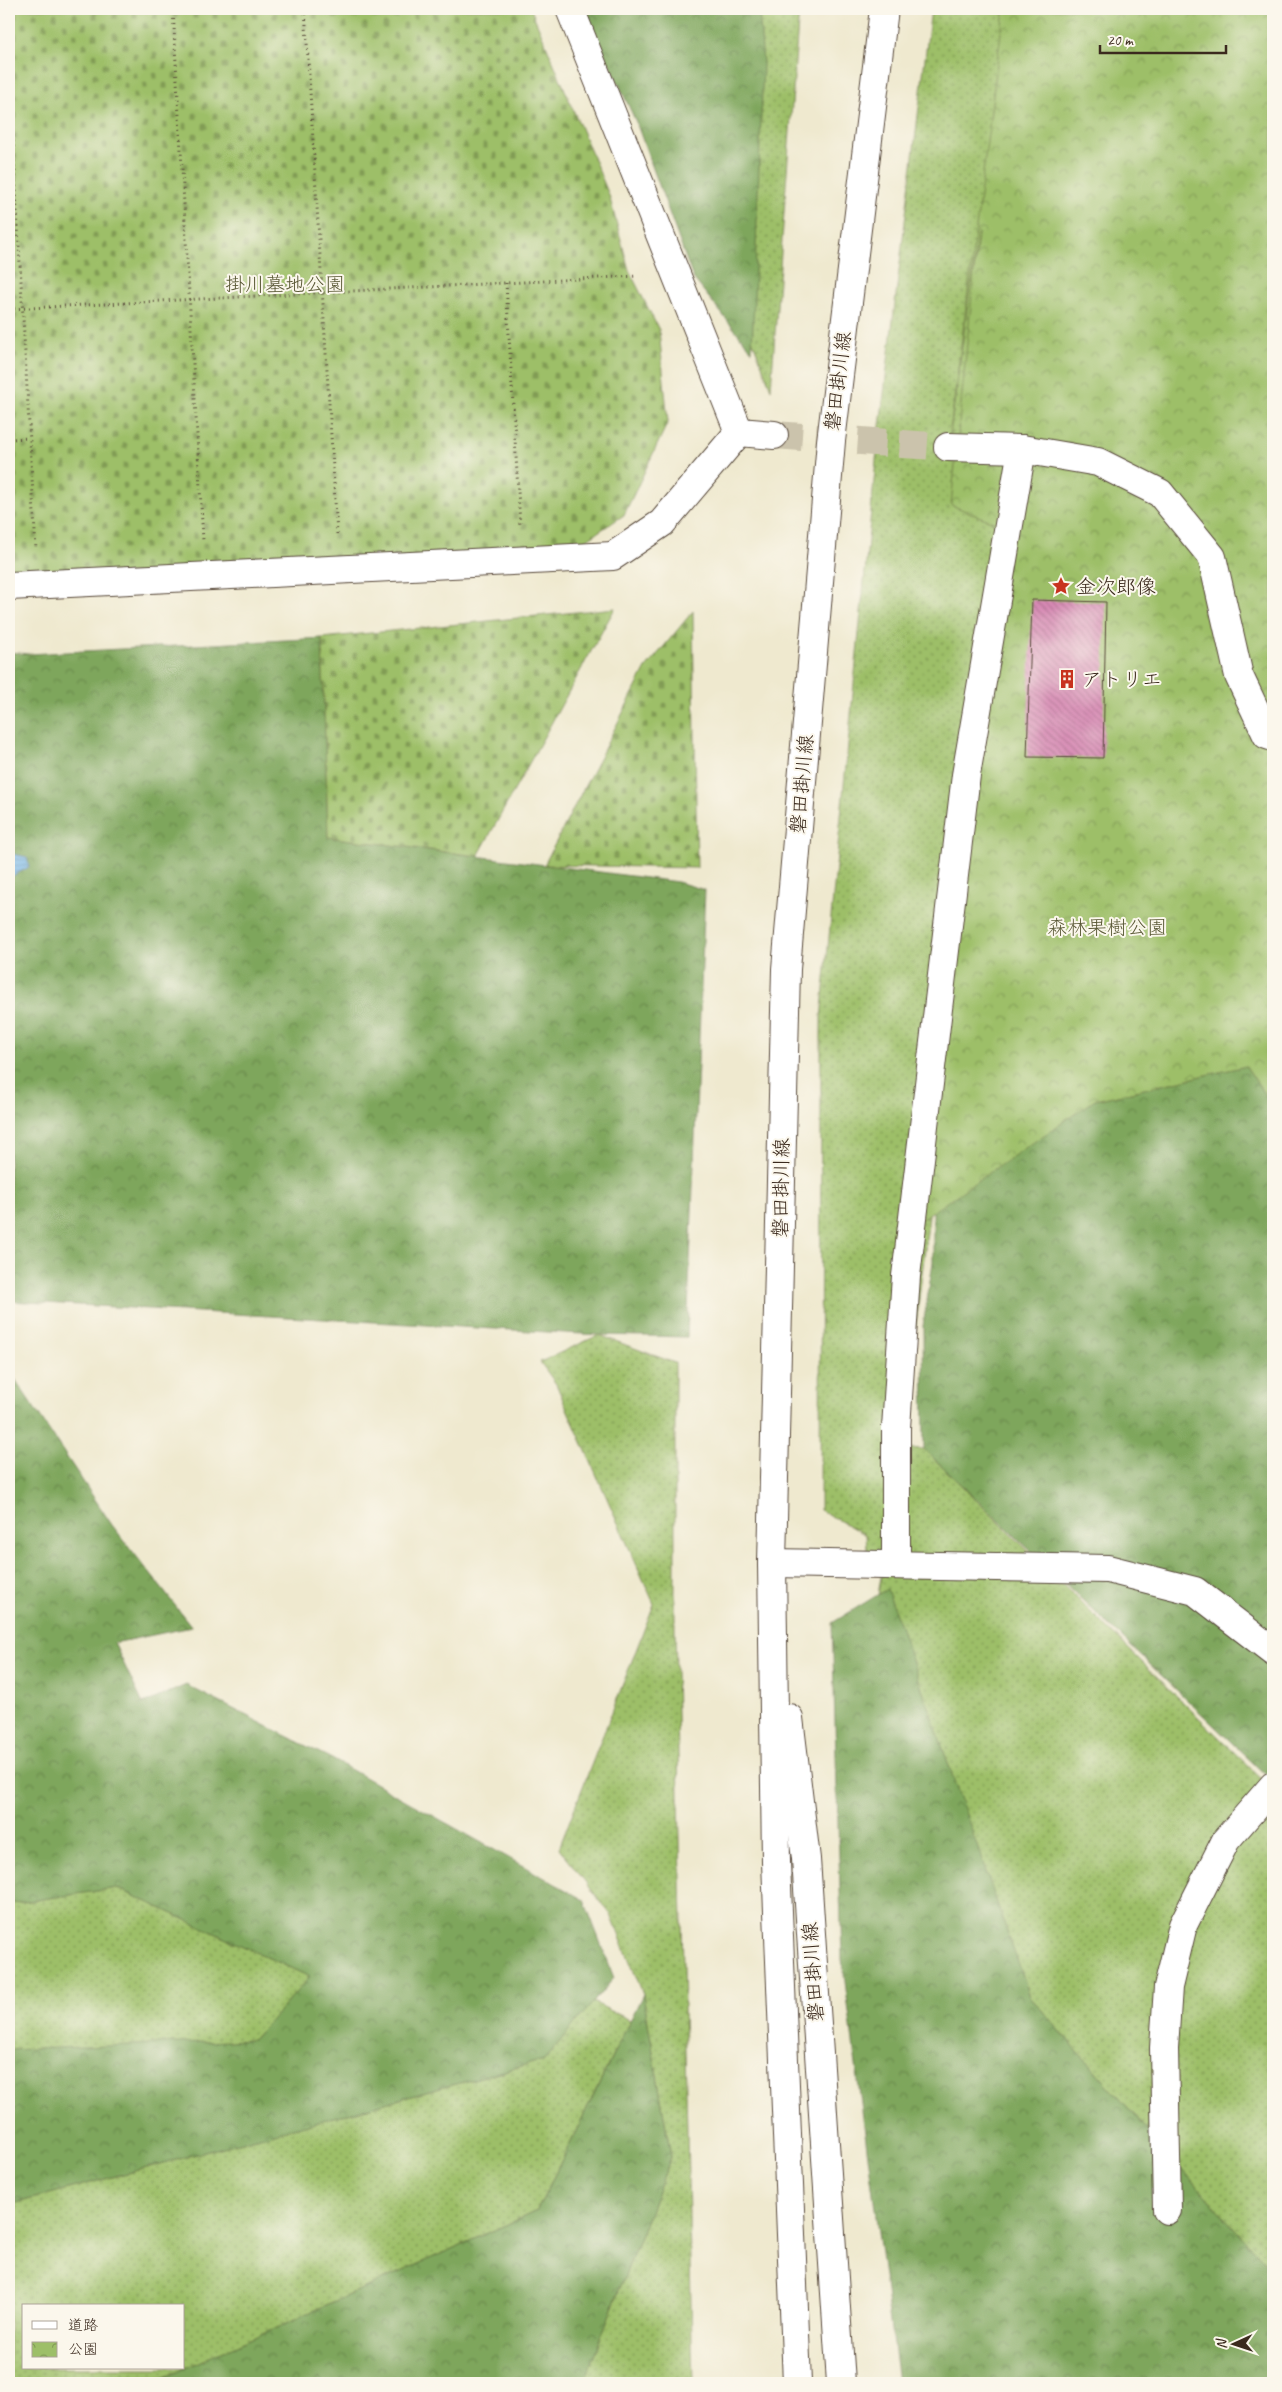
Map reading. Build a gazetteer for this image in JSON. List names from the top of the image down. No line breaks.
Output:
{"streets":{"main road":["磐田掛川線"]},"parks":["掛川墓地公園","森林果樹公園"],"places":{"place":["金次郎像"],"building":["アトリエ"]},"legend":["道路","公園"],"scale_bar":"20 m","north":"left"}
